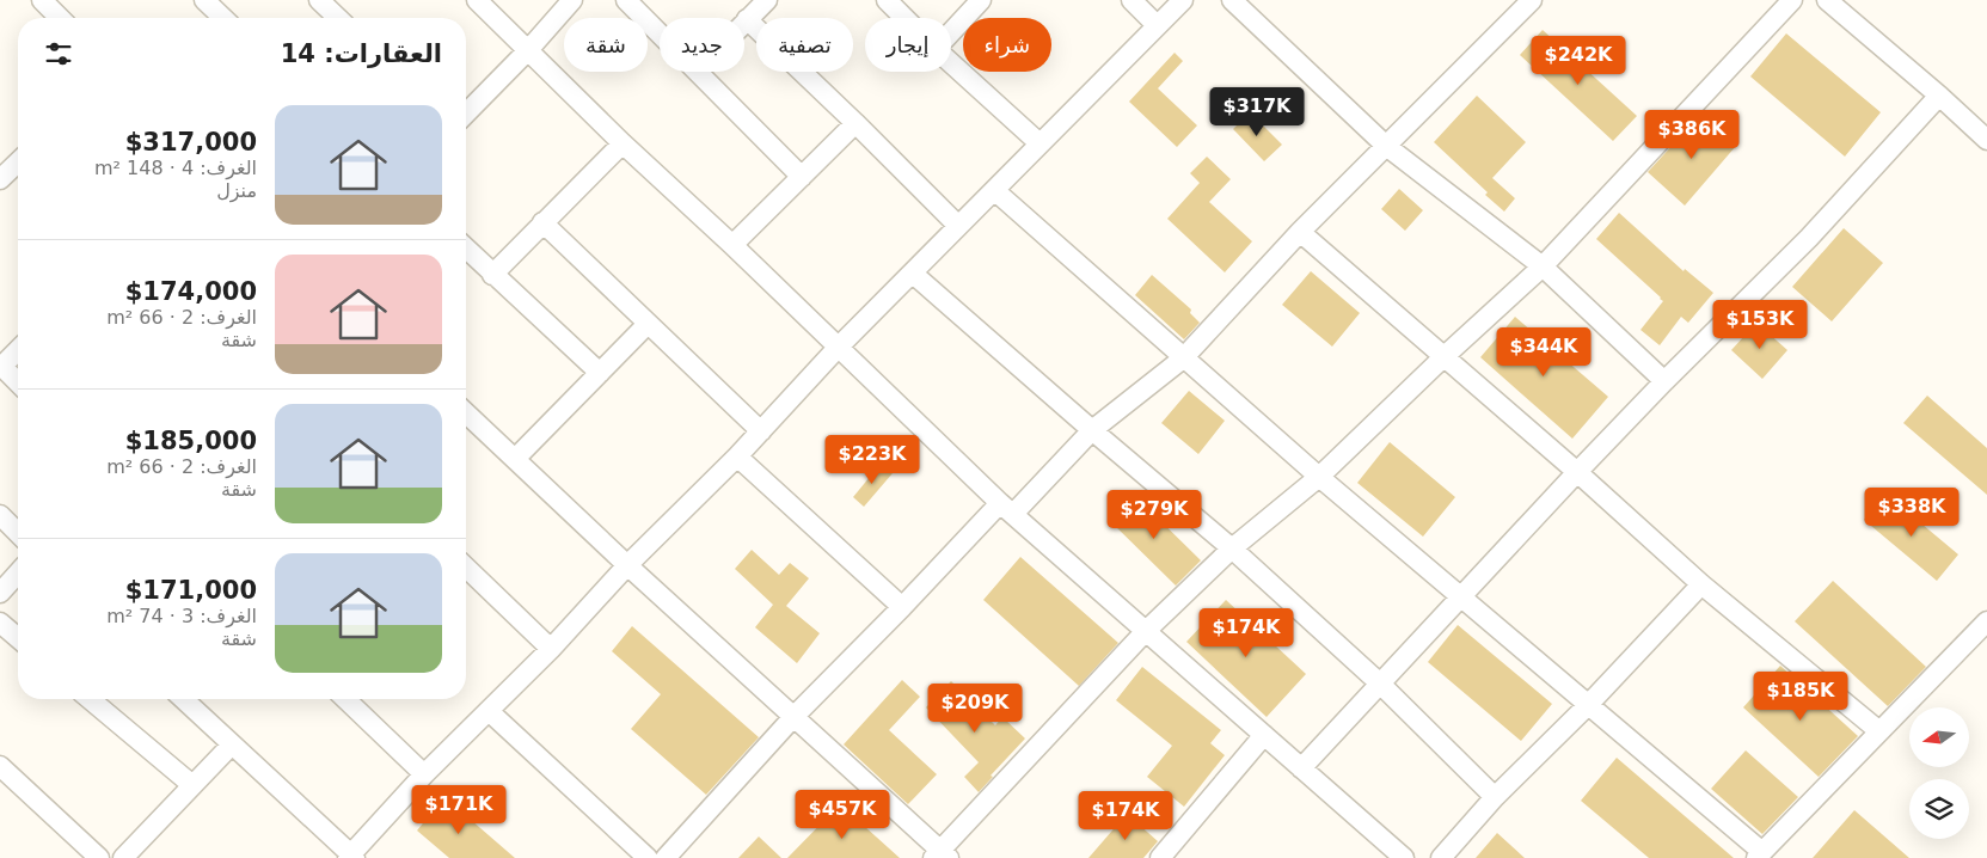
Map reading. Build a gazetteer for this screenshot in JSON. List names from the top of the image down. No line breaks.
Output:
{"north":"left","page":{"chip":["شراء","إيجار","تصفية","جديد","شقة"],"heading":"العقارات: 14","price":["$242K","$317K","$386K","$153K","$344K","$223K","$338K","$279K","$174K","$185K","$209K","$171K","$457K","$174K"],"list":[{"name":"$317,000","note":"الغرف: 4 · 148 m² · منزل"},{"name":"$174,000","note":"الغرف: 2 · 66 m² · شقة"},{"name":"$185,000","note":"الغرف: 2 · 66 m² · شقة"},{"name":"$171,000","note":"الغرف: 3 · 74 m² · شقة"}]}}
